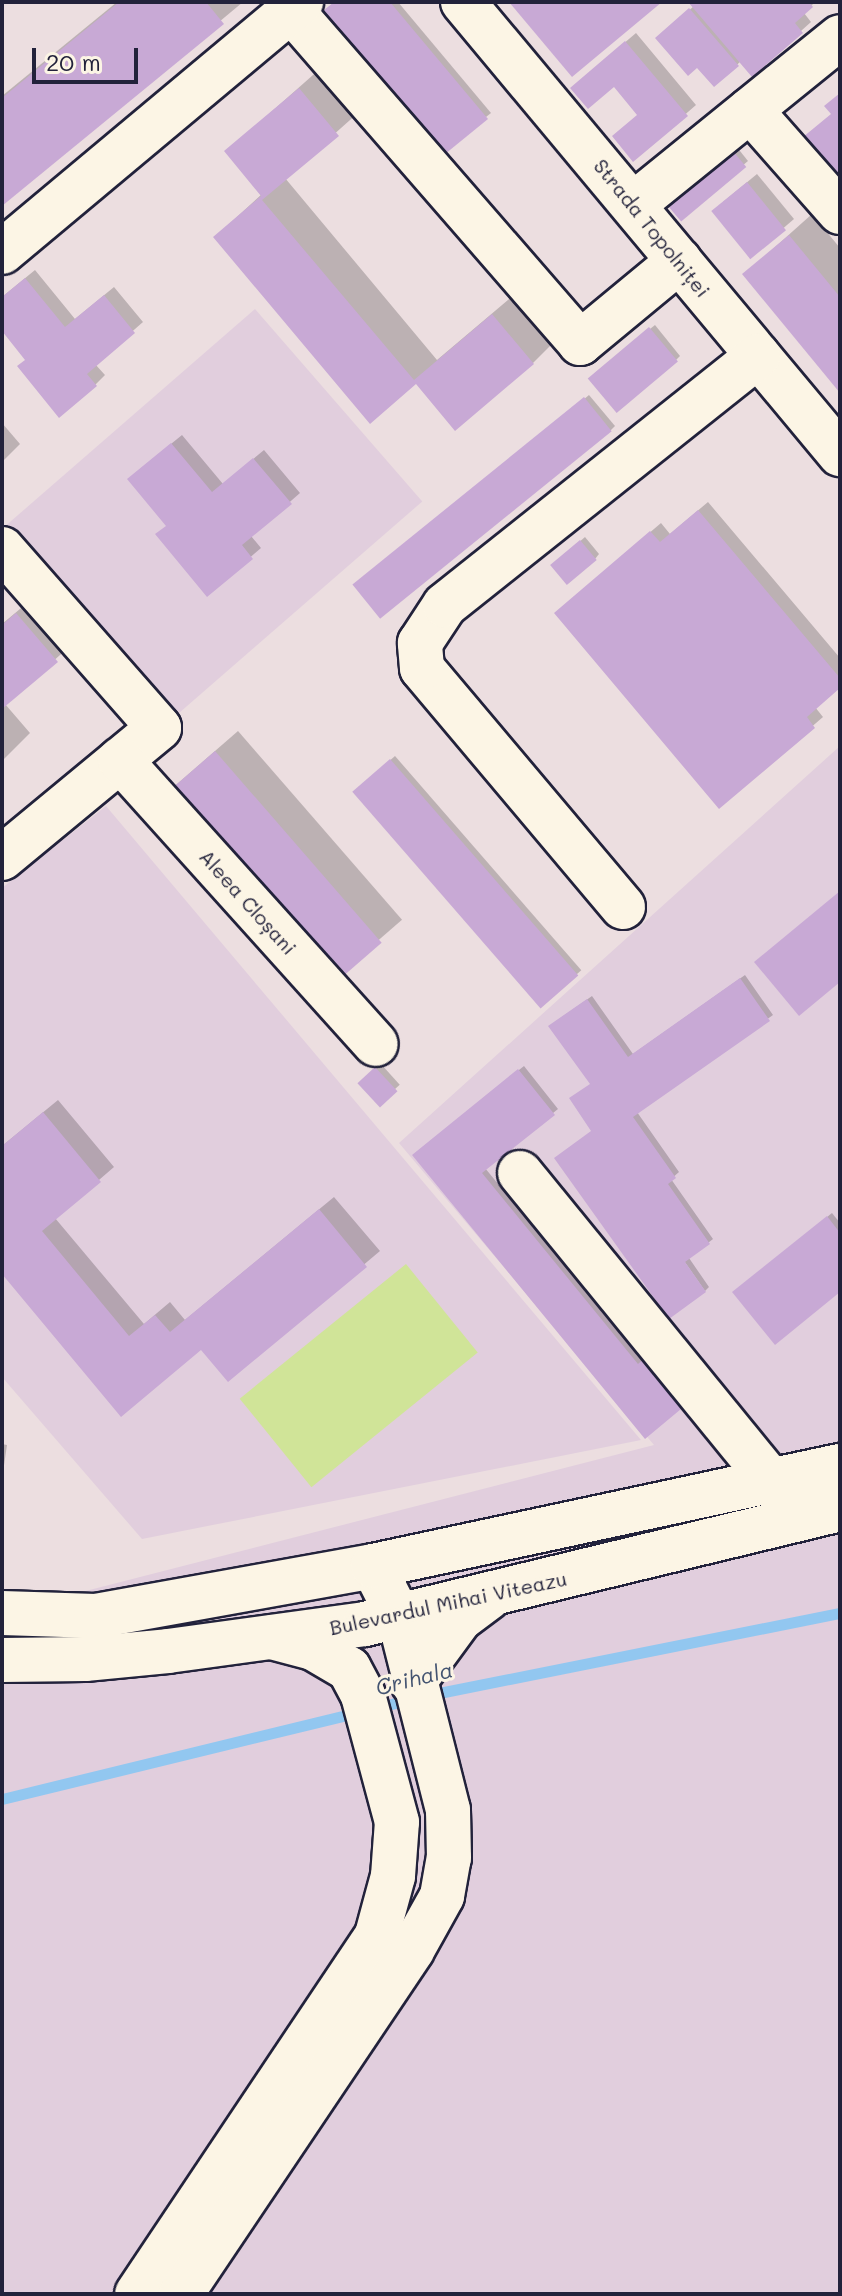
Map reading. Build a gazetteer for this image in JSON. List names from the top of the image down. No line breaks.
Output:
{"streets":{"main road":["Strada Topolniței","Aleea Cloșani","Bulevardul Mihai Viteazu"]},"water":["Crihala"],"scale_bar":"20 m"}
